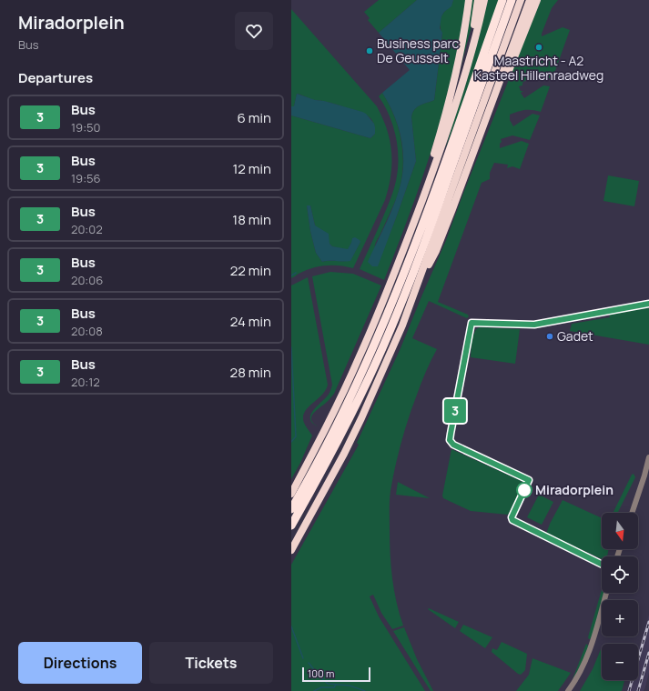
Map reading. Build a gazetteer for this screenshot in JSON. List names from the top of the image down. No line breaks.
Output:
{"places":["Maastricht - A2 Kasteel Hillenraadweg","Business parc De Geusselt","Gadet","Miradorplein"],"lines":["bus line 3"],"scale_bar":"100 m","north":"bottom","page":{"heading":[["Miradorplein","Bus"],"Departures"],"on_map":"3","list":[{"mark":"3","name":"Bus","note":"19:50","value":"6 min"},{"mark":"3","name":"Bus","note":"19:56","value":"12 min"},{"mark":"3","name":"Bus","note":"20:02","value":"18 min"},{"mark":"3","name":"Bus","note":"20:06","value":"22 min"},{"mark":"3","name":"Bus","note":"20:08","value":"24 min"},{"mark":"3","name":"Bus","note":"20:12","value":"28 min"}],"map_buttons":["+","−"],"buttons":["Directions","Tickets"],"scale":"100 m"}}
